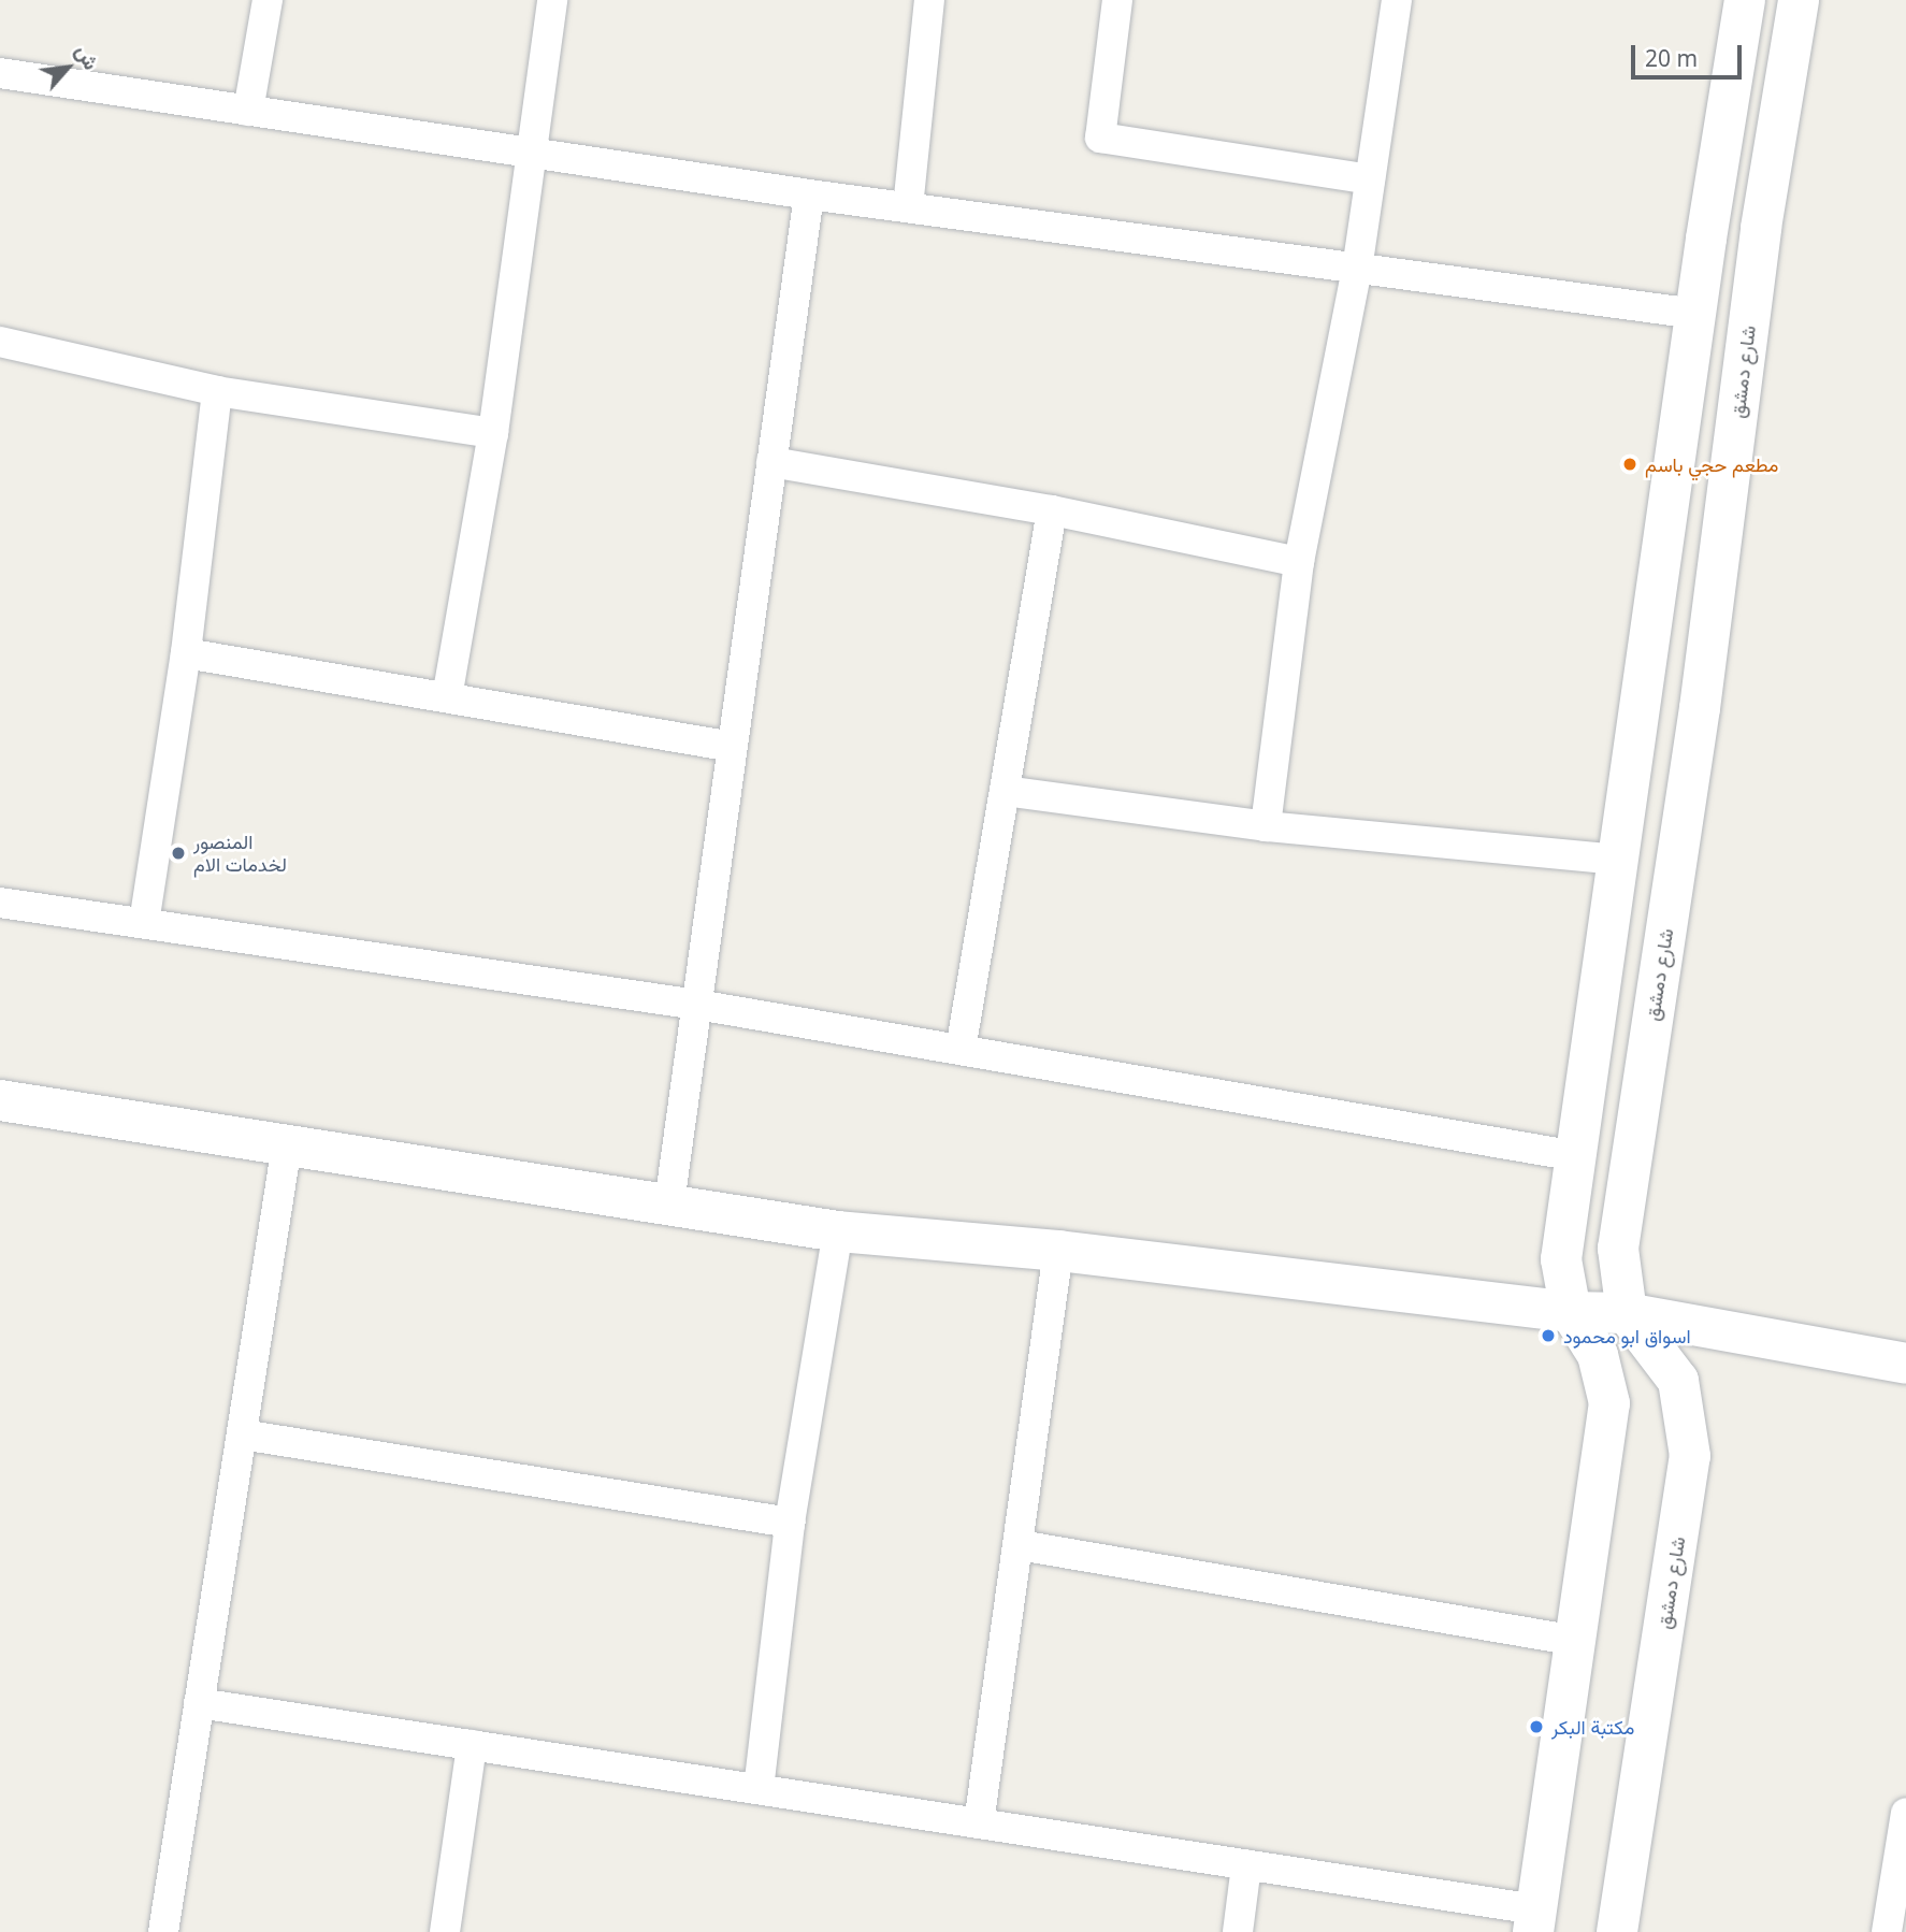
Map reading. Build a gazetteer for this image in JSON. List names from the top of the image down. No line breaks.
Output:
{"streets":{"main road":["شارع دمشق"]},"places":["مطعم حجي باسم","المنصور لخدمات الام","اسواق ابو محمود","مكتبة البكر"],"scale_bar":"20 m","north":"top right"}
